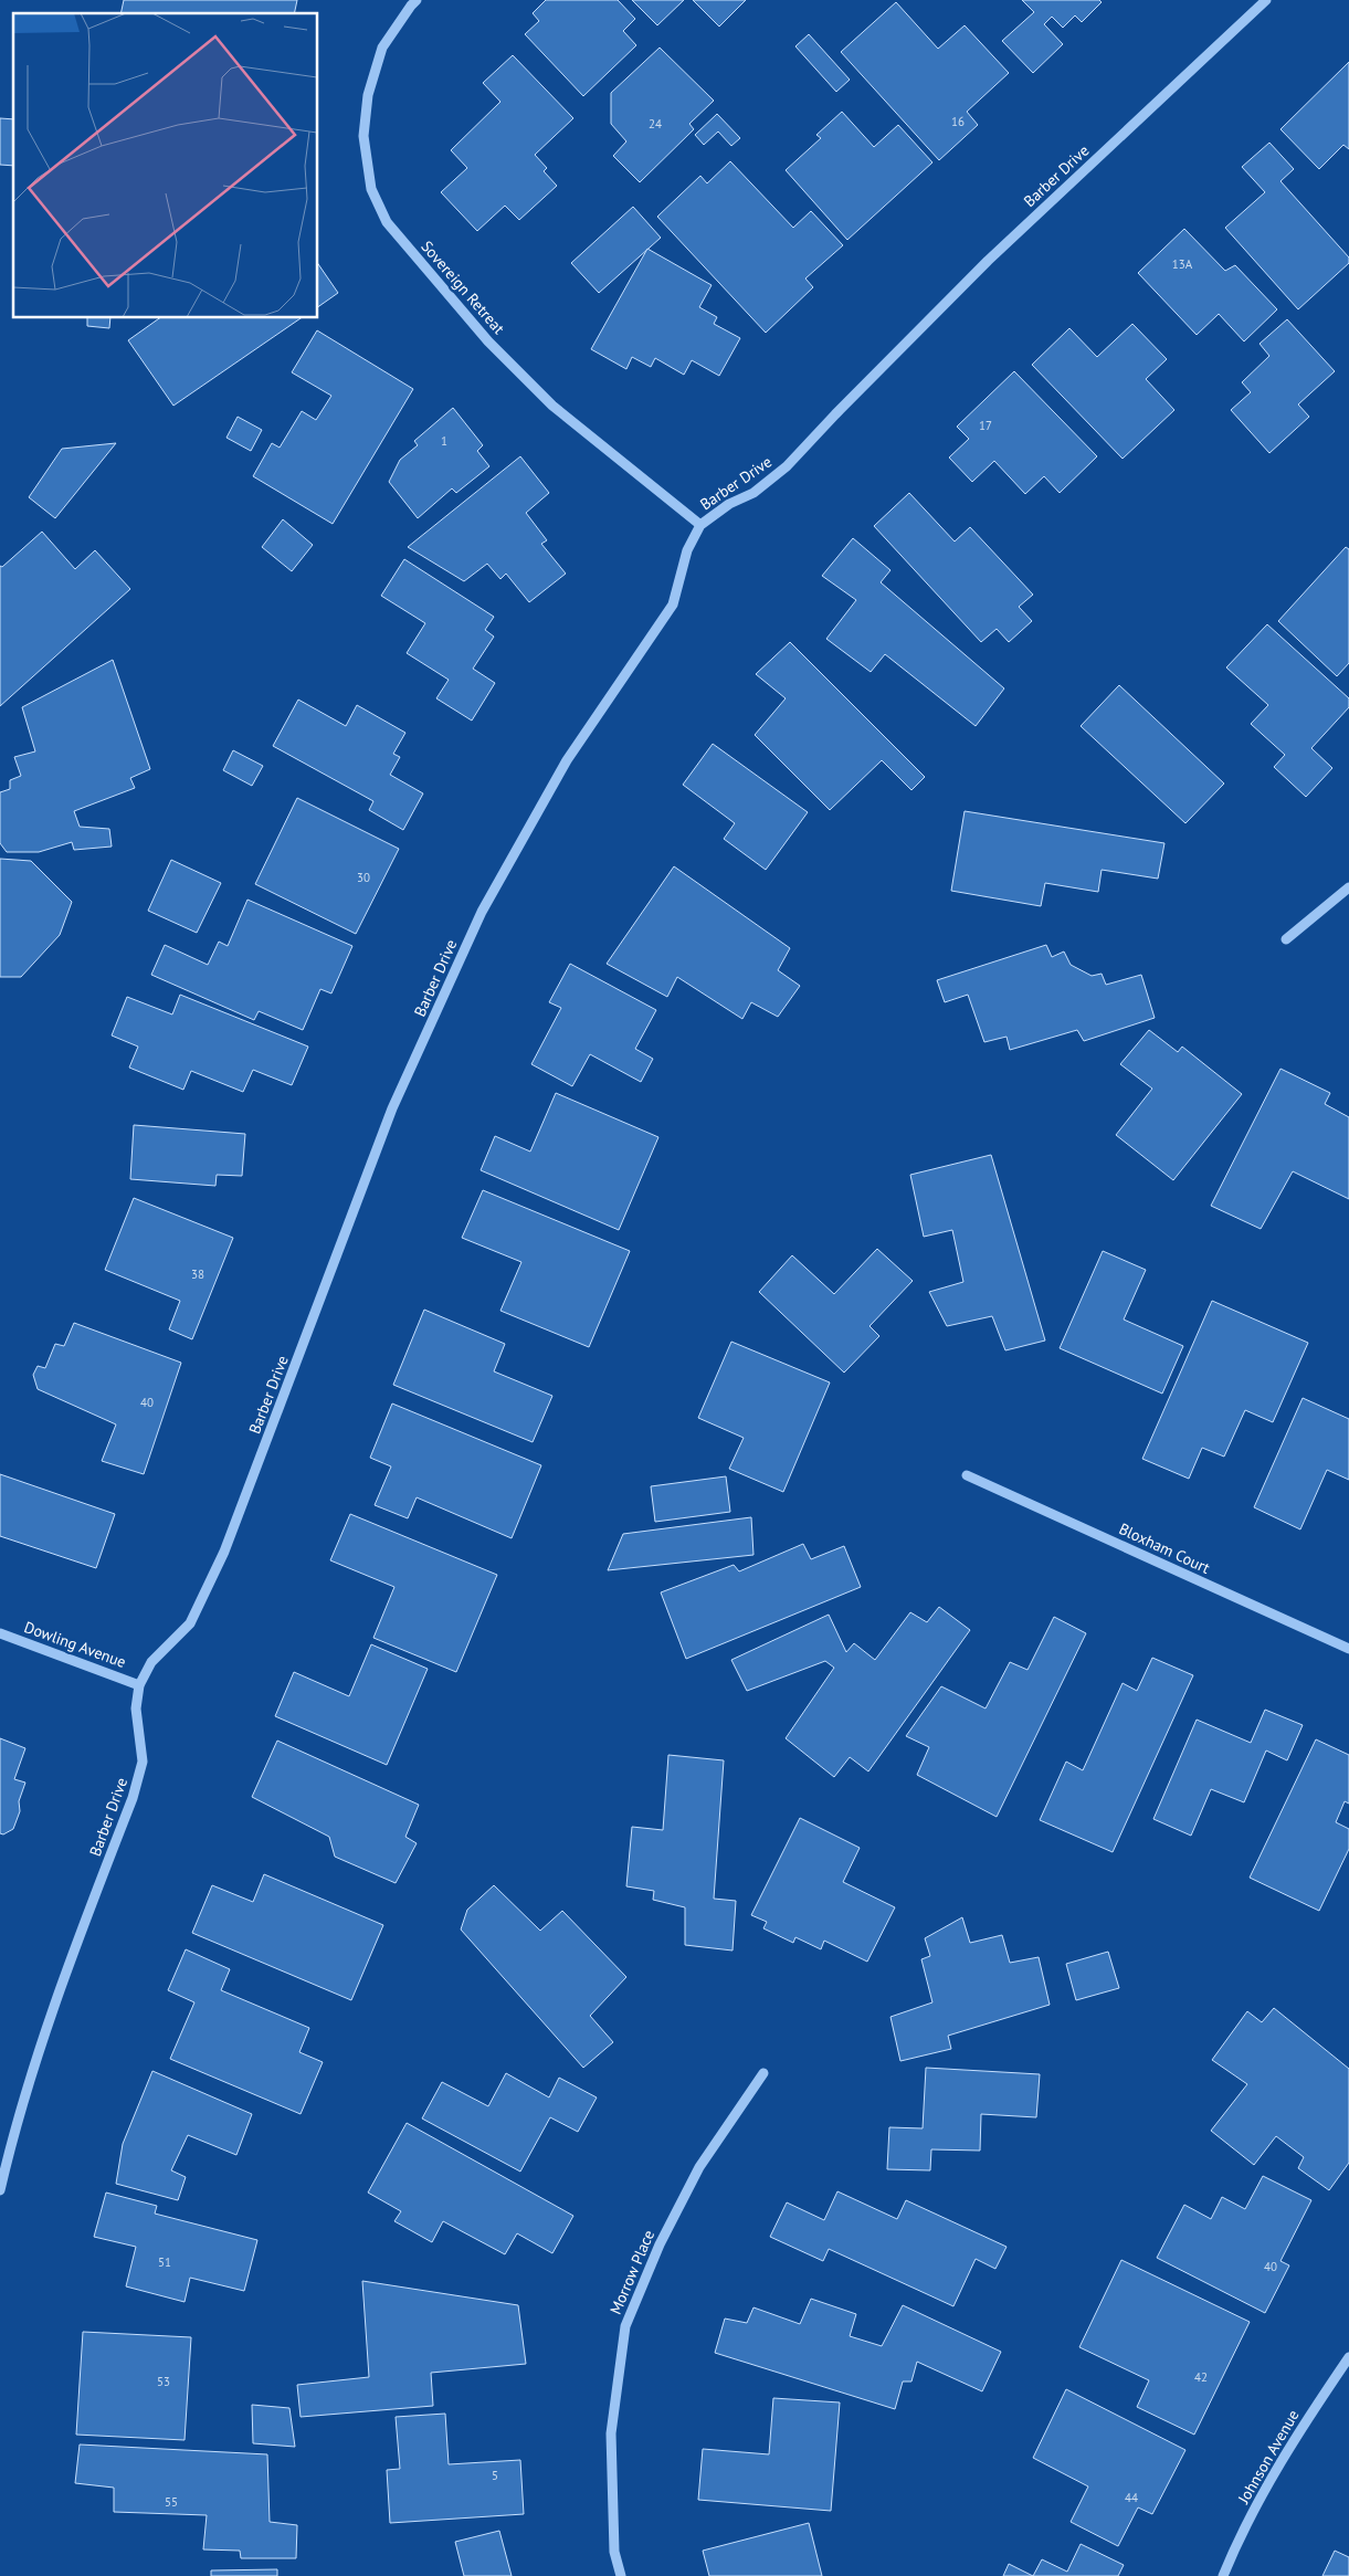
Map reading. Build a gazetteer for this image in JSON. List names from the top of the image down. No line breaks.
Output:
{"streets":{"street":["Barber Drive","Sovereign Retreat","Bloxham Court","Dowling Avenue","Morrow Place","Johnson Avenue"]},"crossings":[["Barber Drive","Sovereign Retreat"],["Barber Drive","Dowling Avenue"]],"house_numbers":["16","24","13A","17","1","30","38","40","51","40","42","53","5","44","55"]}
